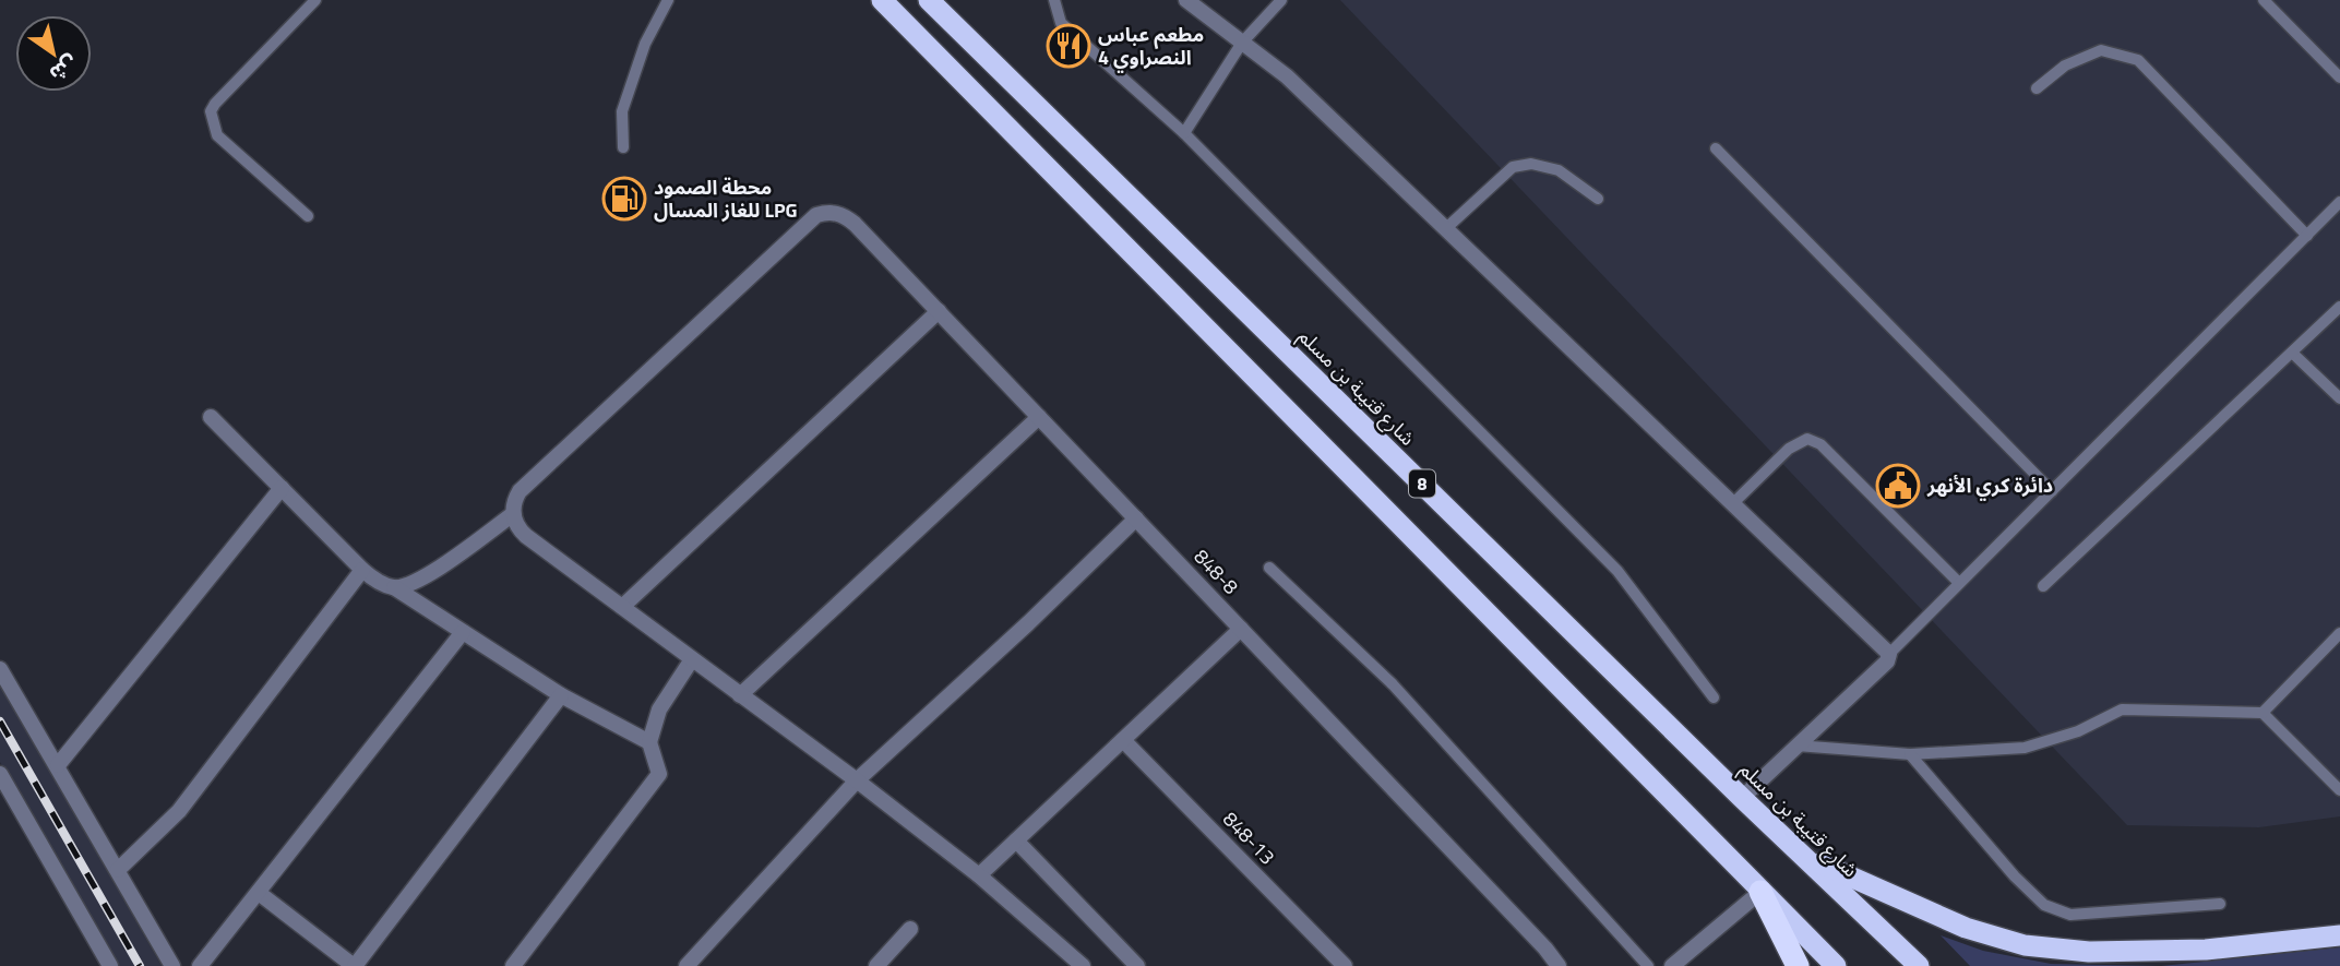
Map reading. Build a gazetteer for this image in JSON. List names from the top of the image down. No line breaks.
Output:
{"streets":{"highway":["شارع قتيبة بن مسلم","8"],"street":["848-8","848-13"]},"places":{"restaurant":["مطعم عباس النصراوي 4"],"fuel station":["محطة الصمود للغاز المسال LPG"],"public building":["دائرة كري الأنهر"]},"north":"bottom right"}
